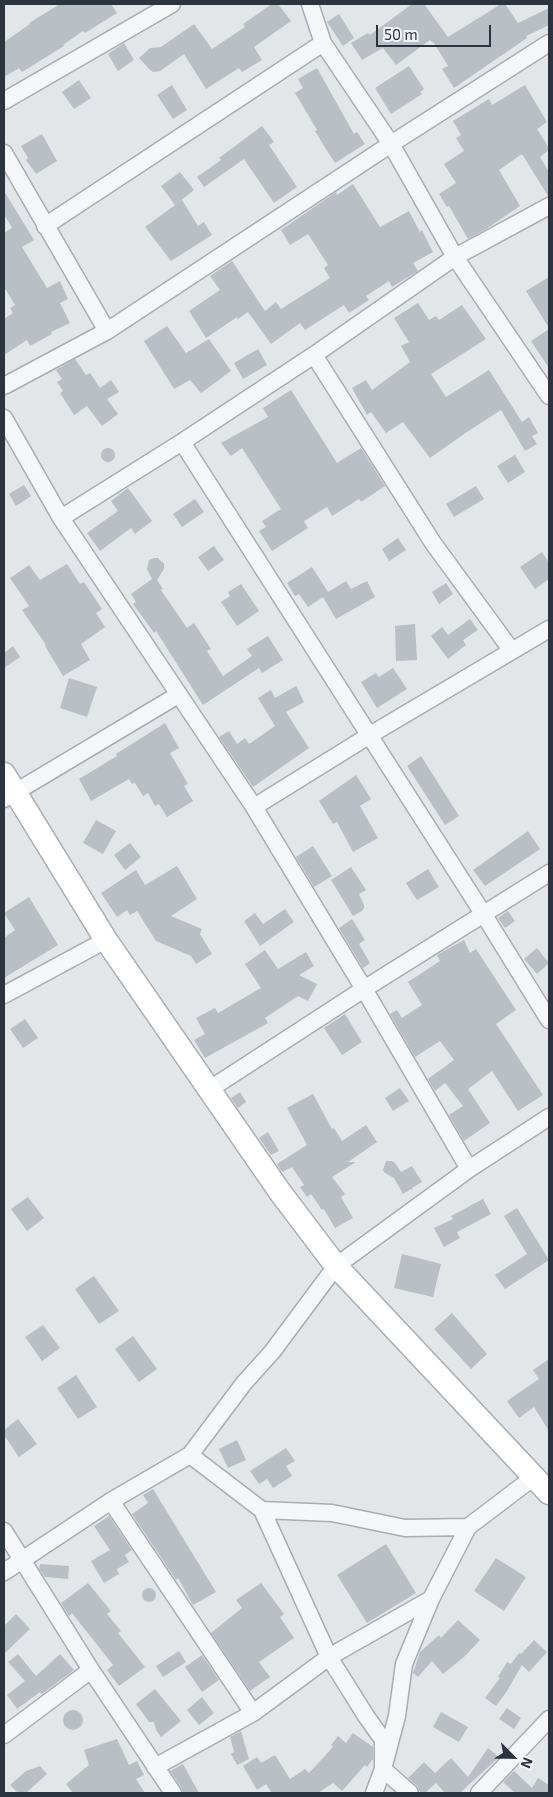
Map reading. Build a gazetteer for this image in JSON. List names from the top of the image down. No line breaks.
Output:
{"scale_bar":"50 m","north":"bottom right"}
